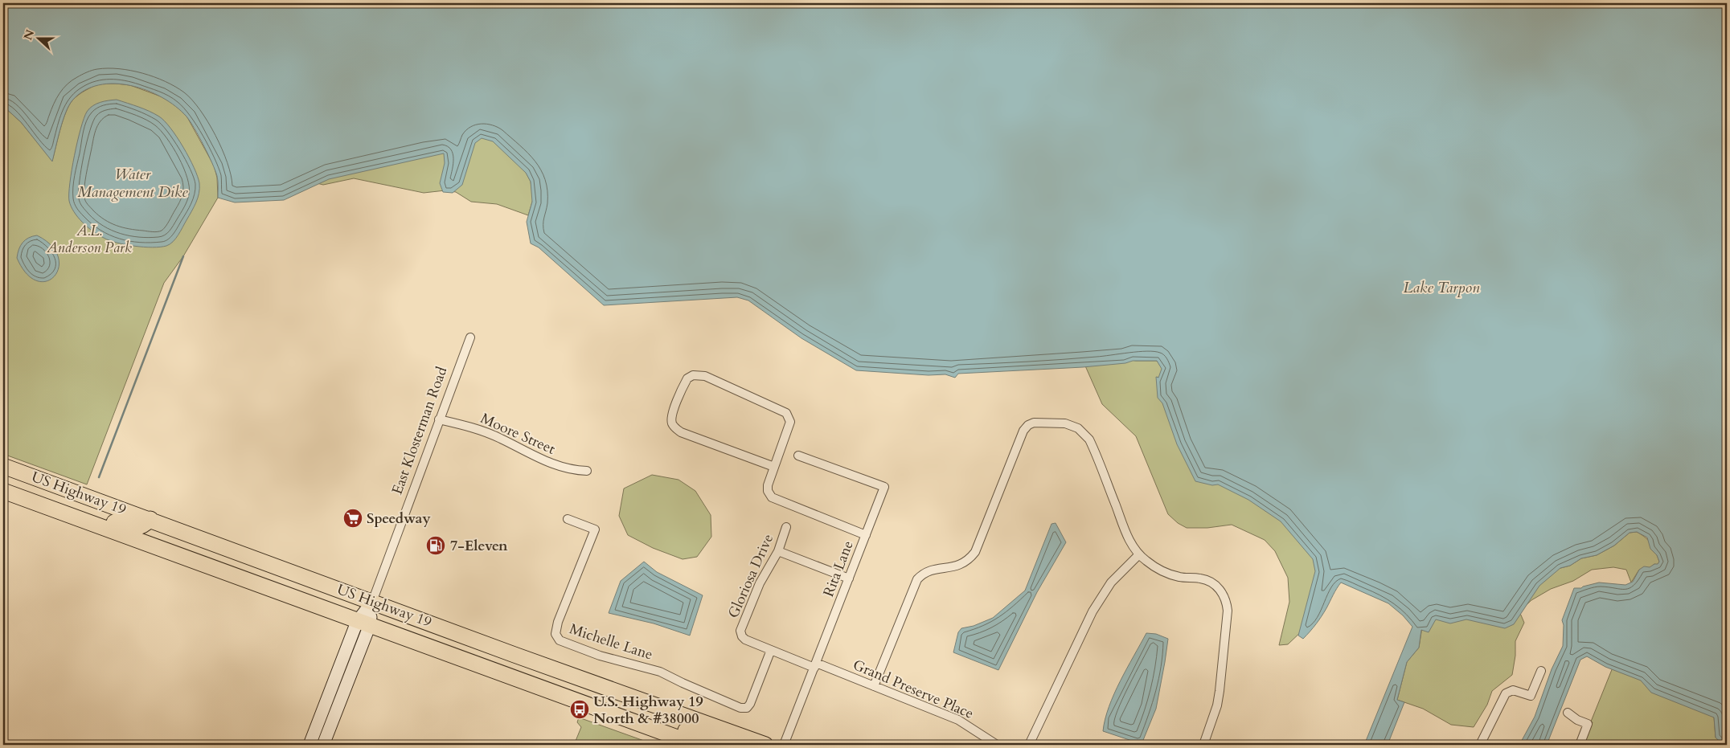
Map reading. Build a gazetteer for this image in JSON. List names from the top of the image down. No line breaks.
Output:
{"streets":{"highway":["US Highway 19"],"main road":["East Klosterman Road"],"street":["Moore Street","Rita Lane","Gloriosa Drive","Michelle Lane","Grand Preserve Place"]},"crossings":[["East Klosterman Road","Moore Street"],["East Klosterman Road","US Highway 19"],["Rita Lane","Grand Preserve Place"],["Gloriosa Drive","Grand Preserve Place"],["Michelle Lane","Grand Preserve Place"]],"water":["Water Management Dike","Lake Tarpon"],"parks":["A.L. Anderson Park"],"places":{"supermarket":["Speedway"],"fuel station":["7-Eleven"],"bus stop":["U.S. Highway 19 North & #38000"]},"north":"left"}
